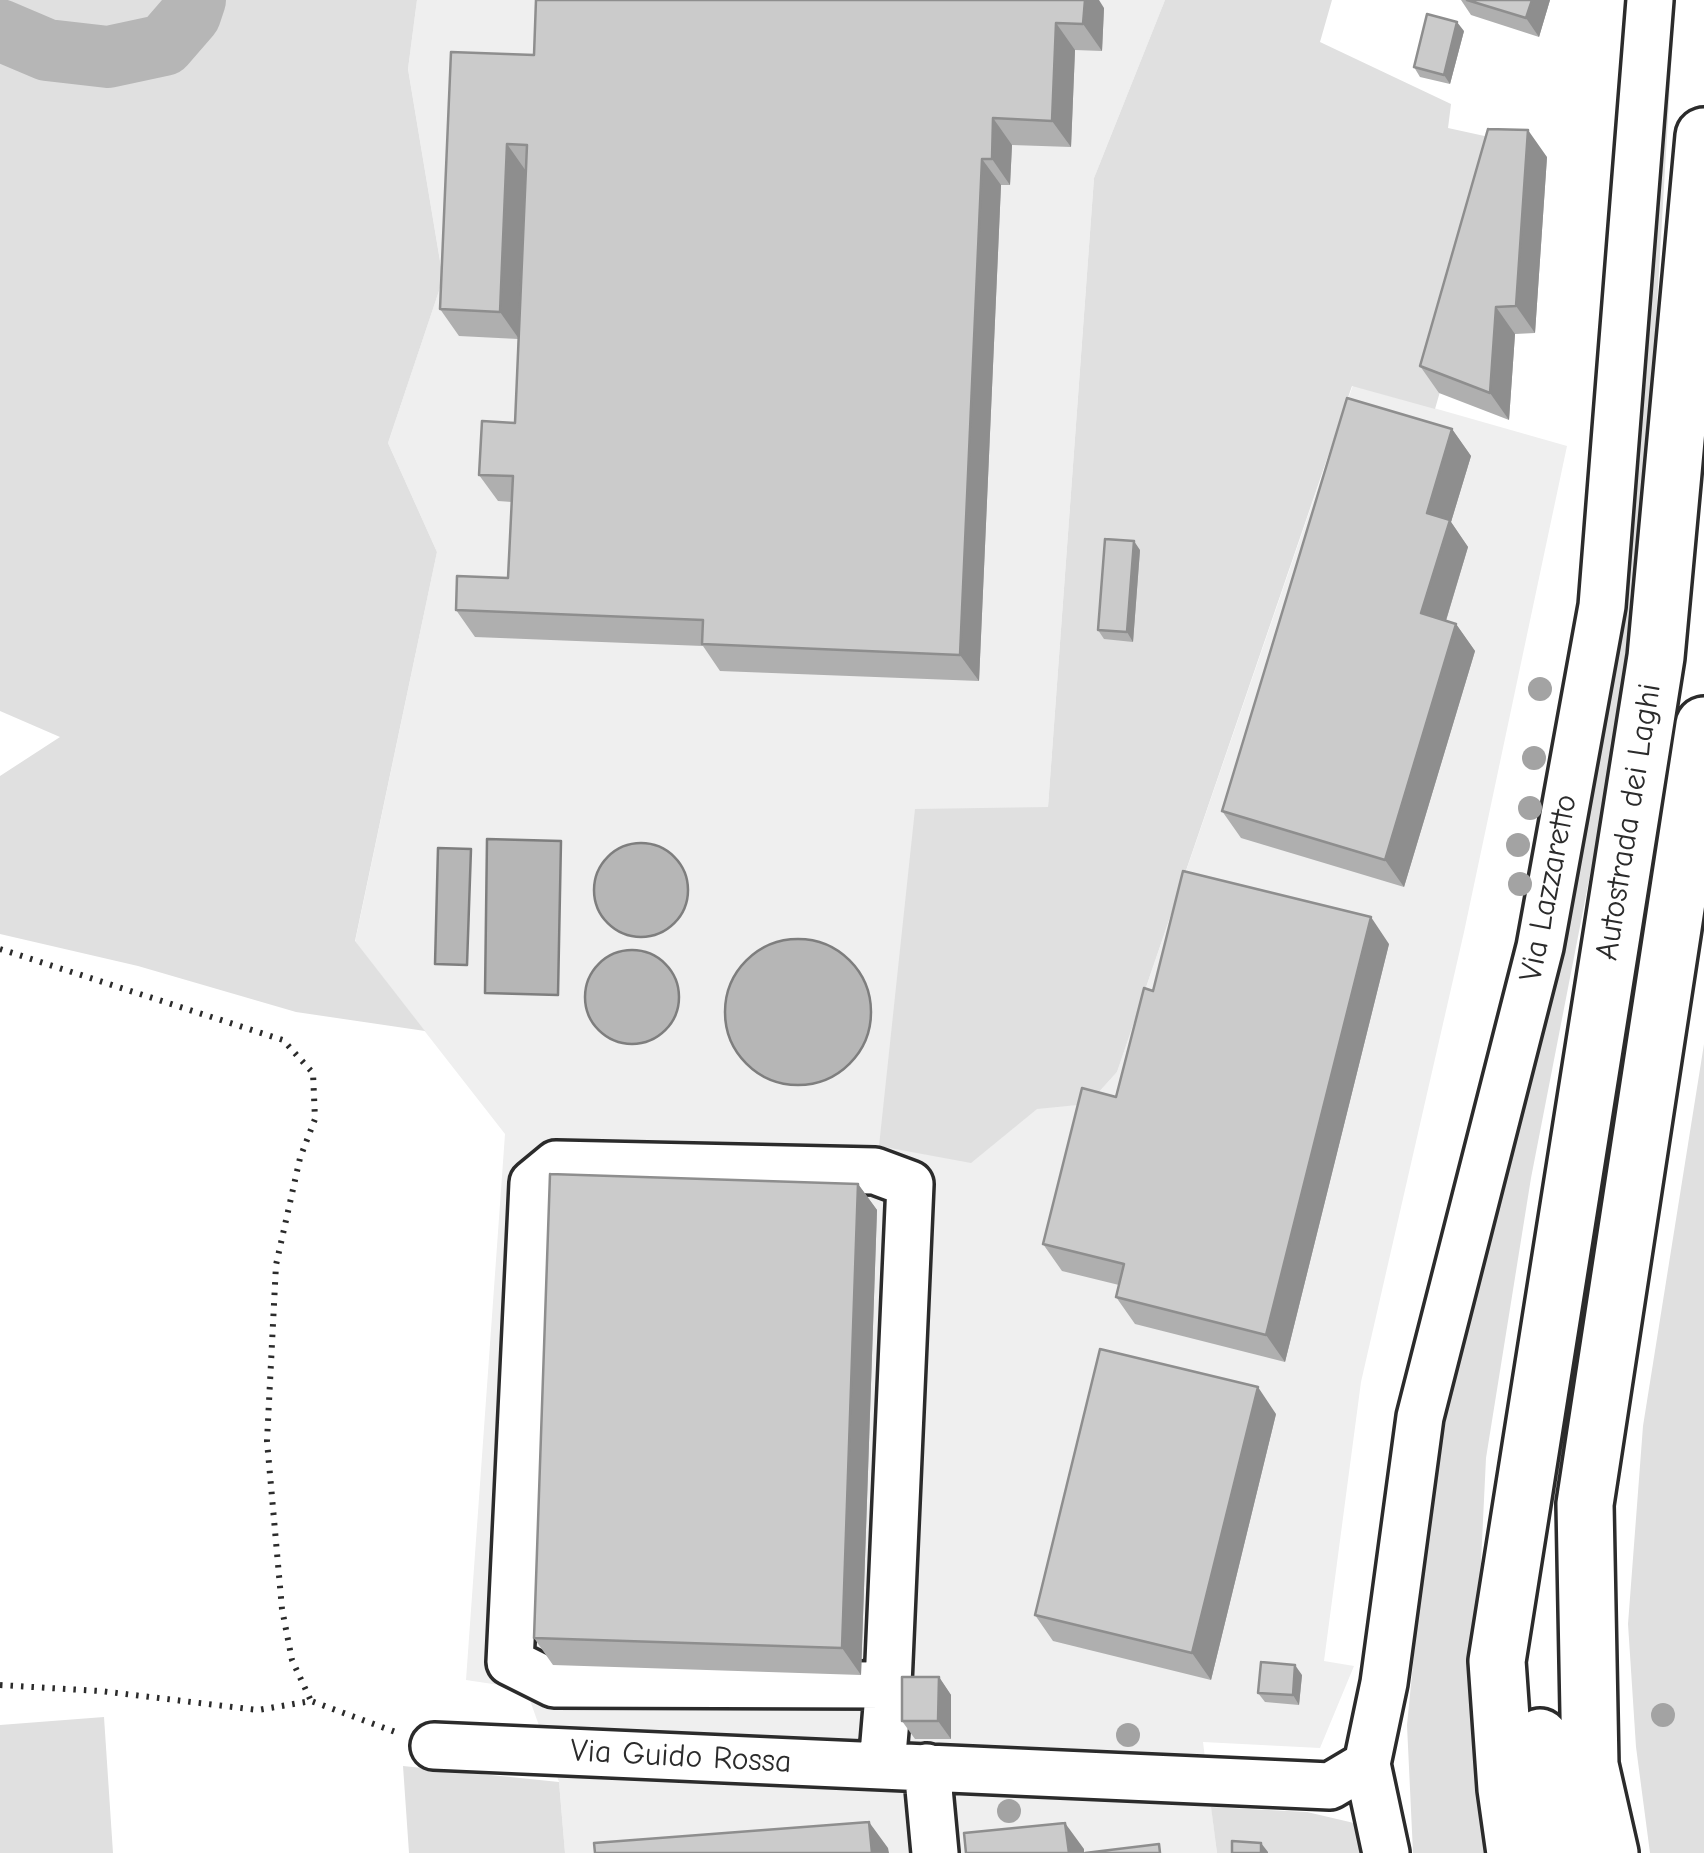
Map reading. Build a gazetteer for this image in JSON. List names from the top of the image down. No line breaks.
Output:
{"streets":{"highway":["Autostrada dei Laghi"],"street":["Via Lazzaretto","Via Guido Rossa"]},"crossings":[["Via Lazzaretto","Via Guido Rossa"]]}
